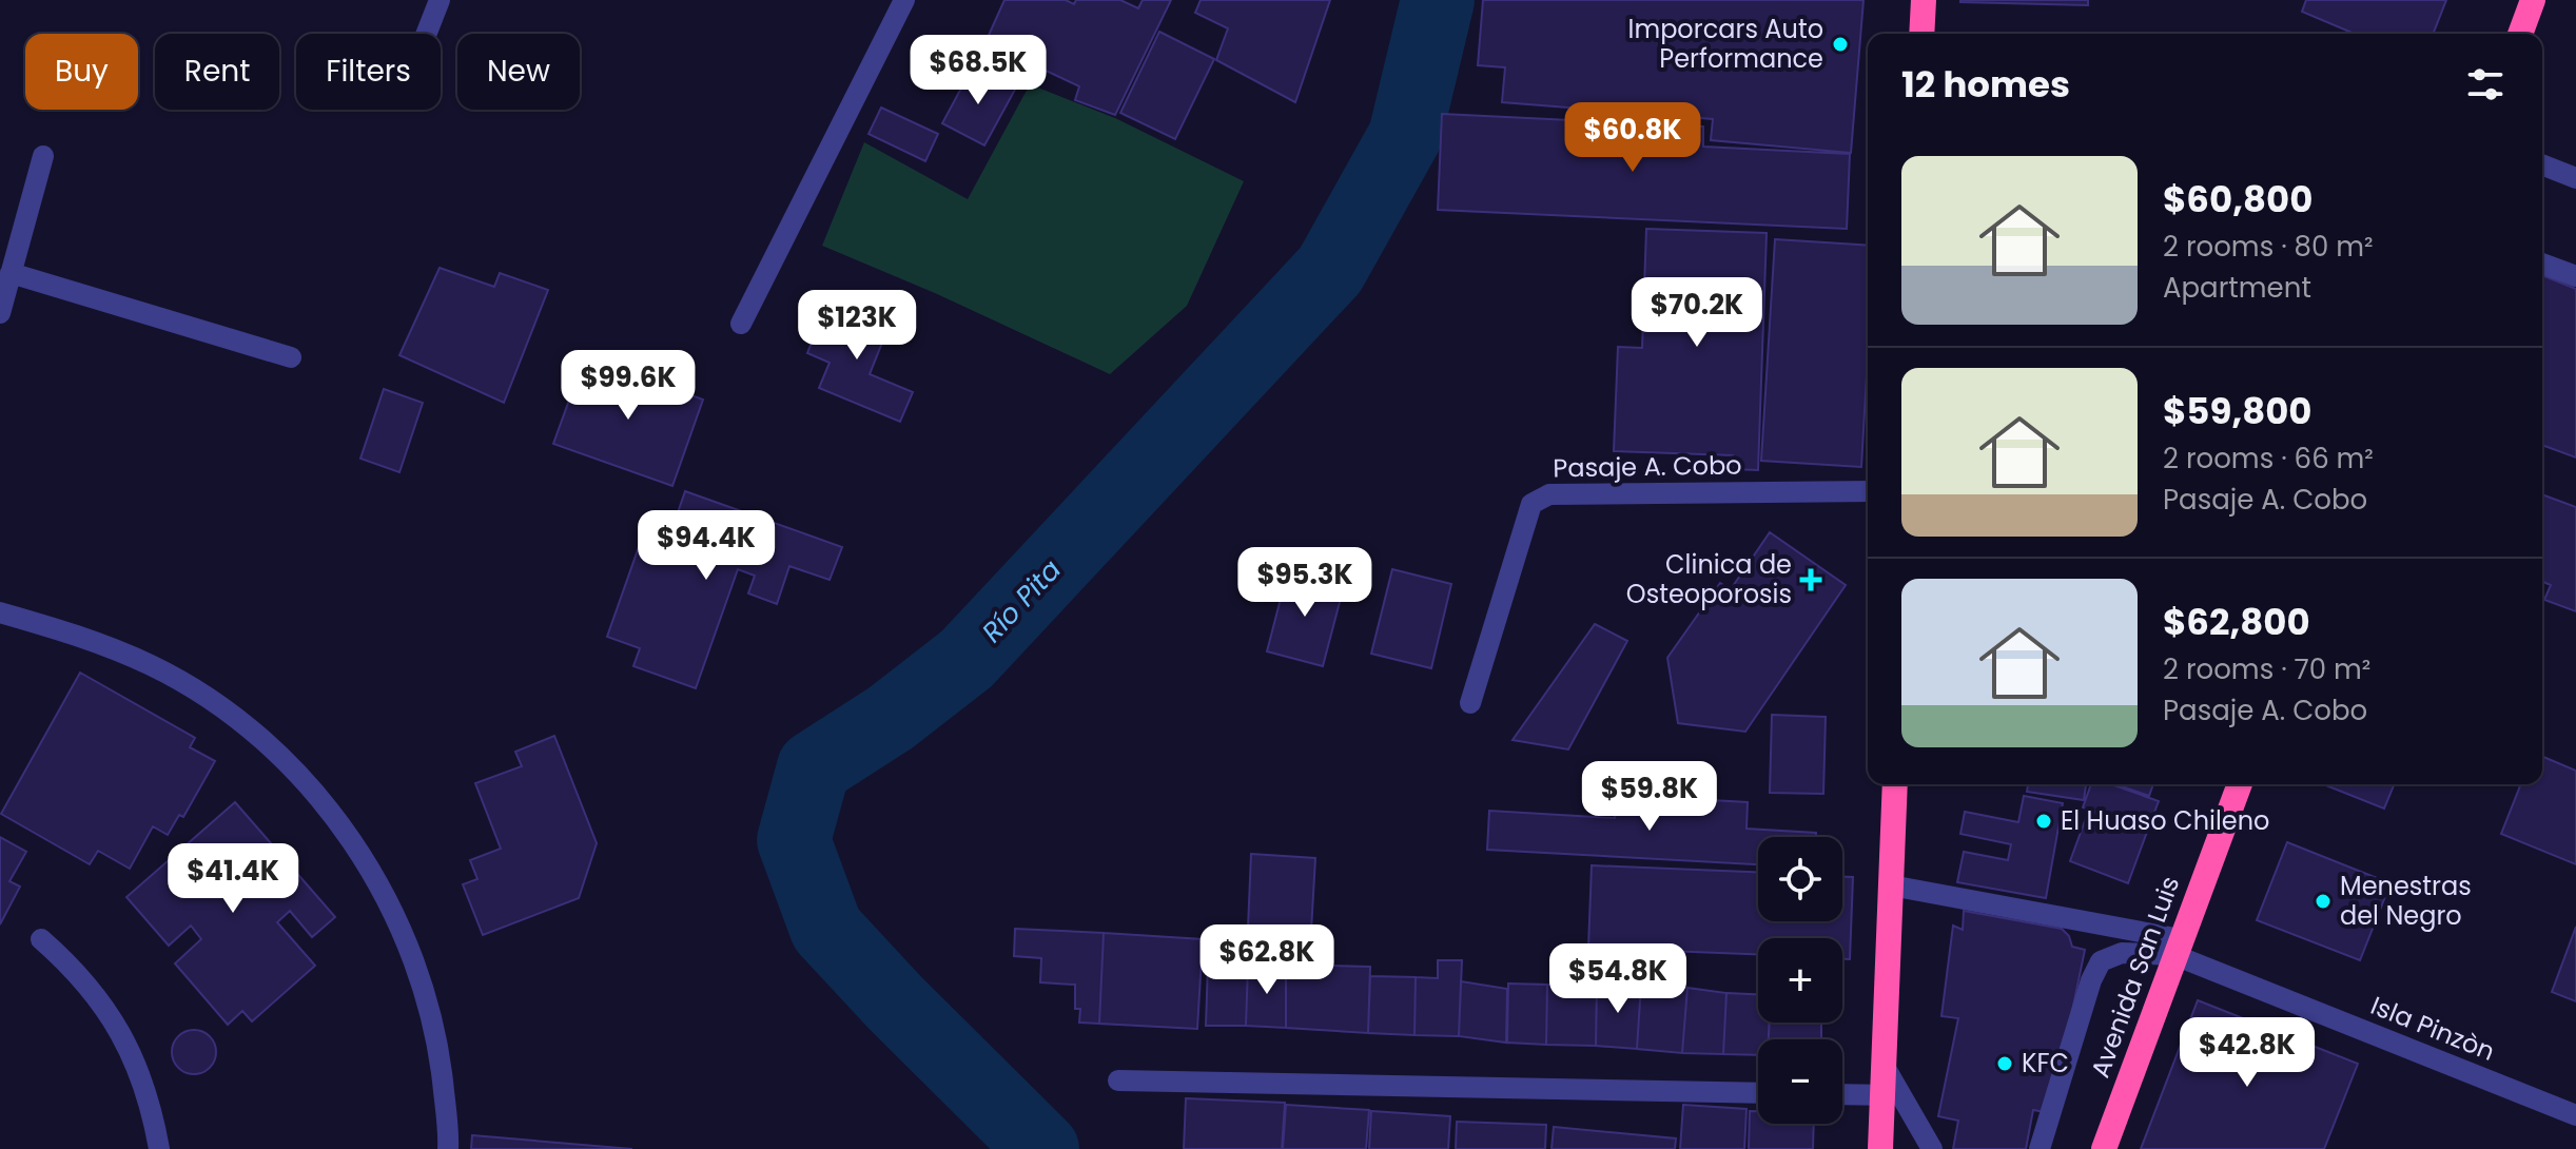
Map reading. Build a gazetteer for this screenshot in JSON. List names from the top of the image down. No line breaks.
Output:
{"streets":{"highway":["Avenida San Luis"],"street":["Pasaje A. Cobo","Isla Pinzòn"]},"crossings":[["Avenida San Luis","Isla Pinzòn"]],"water":["Río Pita"],"places":{"other":["Imporcars Auto Performance","El Huaso Chileno","Menestras del Negro","KFC"],"health":["Clinica de Osteoporosis"]},"page":{"chip":["Buy","Rent","Filters","New"],"heading":"12 homes","price":["$68.5K","$60.8K","$70.2K","$123K","$99.6K","$94.4K","$95.3K","$59.8K","$41.4K","$62.8K","$54.8K","$42.8K"],"list":[{"name":"$60,800","note":"2 rooms · 80 m² · Apartment"},{"name":"$59,800","note":"2 rooms · 66 m² · Pasaje A. Cobo"},{"name":"$62,800","note":"2 rooms · 70 m² · Pasaje A. Cobo"}],"map_buttons":["+","−"]}}
